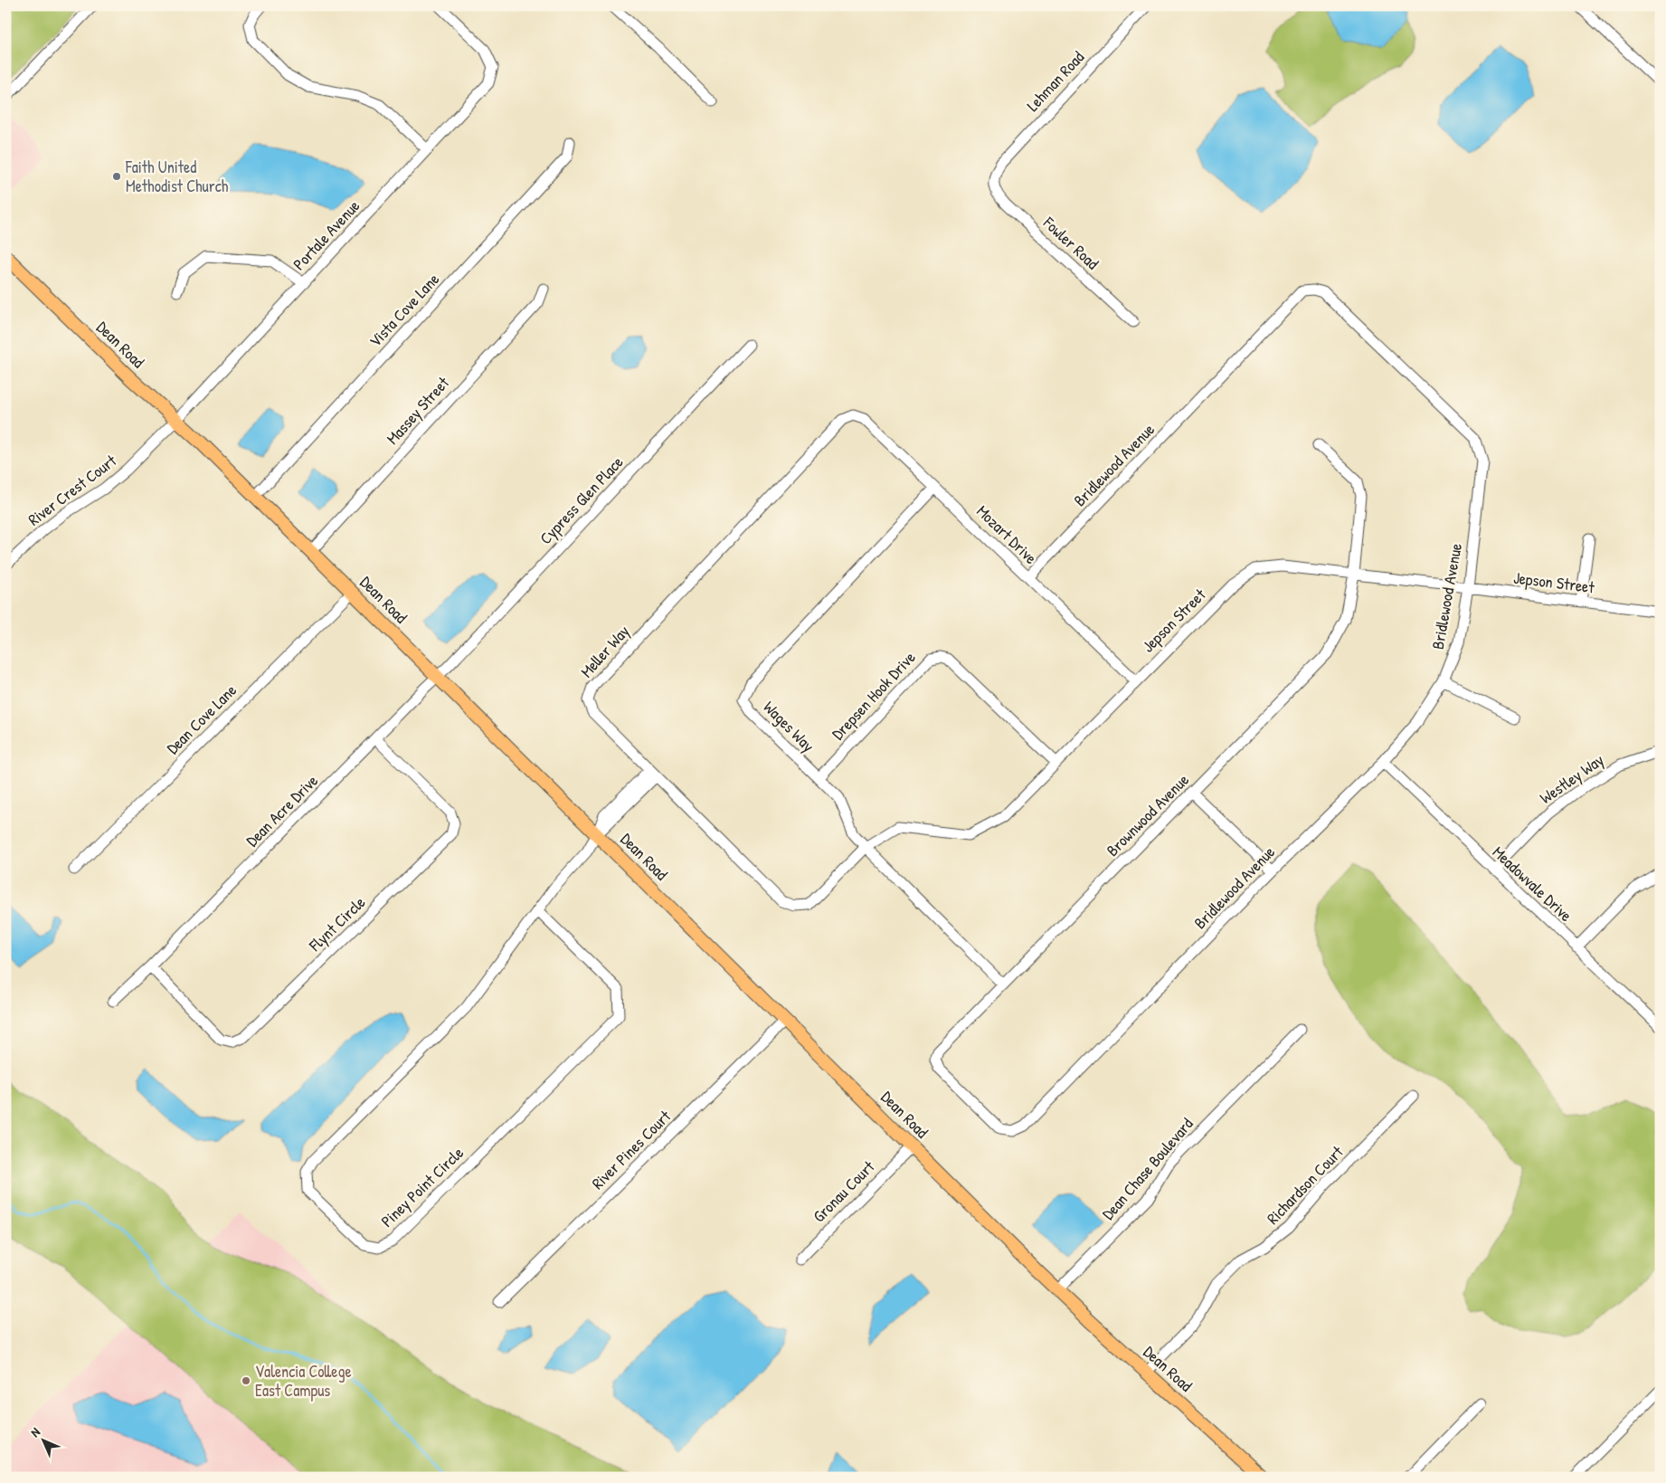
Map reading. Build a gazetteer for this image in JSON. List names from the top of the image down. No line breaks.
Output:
{"streets":{"main road":["Dean Road"],"street":["Lehman Road","Portale Avenue","Fowler Road","Vista Cove Lane","Massey Street","Bridlewood Avenue","River Crest Court","Cypress Glen Place","Mozart Drive","Jepson Street","Meller Way","Drepsen Hook Drive","Dean Cove Lane","Wages Way","Westley Way","Dean Acre Drive","Brownwood Avenue","Meadowvale Drive","Flynt Circle","River Pines Court","Dean Chase Boulevard","Richardson Court","Piney Point Circle","Gronau Court"]},"crossings":[["Lehman Road","Fowler Road"],["Portale Avenue","Dean Road"],["Portale Avenue","River Crest Court"],["Vista Cove Lane","Dean Road"],["Dean Road","Massey Street"],["Dean Road","River Crest Court"],["Dean Road","Cypress Glen Place"],["Dean Road","Dean Cove Lane"],["Dean Road","Dean Acre Drive"],["Dean Road","River Pines Court"],["Dean Road","Dean Chase Boulevard"],["Dean Road","Richardson Court"],["Dean Road","Piney Point Circle"],["Dean Road","Gronau Court"],["Bridlewood Avenue","Mozart Drive"],["Bridlewood Avenue","Jepson Street"],["Bridlewood Avenue","Brownwood Avenue"],["Bridlewood Avenue","Meadowvale Drive"],["Cypress Glen Place","Dean Acre Drive"],["Mozart Drive","Jepson Street"],["Mozart Drive","Meller Way"],["Mozart Drive","Wages Way"],["Jepson Street","Meller Way"],["Jepson Street","Drepsen Hook Drive"],["Jepson Street","Wages Way"],["Jepson Street","Brownwood Avenue"],["Meller Way","Piney Point Circle"],["Drepsen Hook Drive","Wages Way"],["Wages Way","Brownwood Avenue"],["Westley Way","Meadowvale Drive"],["Dean Acre Drive","Flynt Circle"]],"places":["Faith United Methodist Church","Valencia College East Campus"],"north":"top left"}
